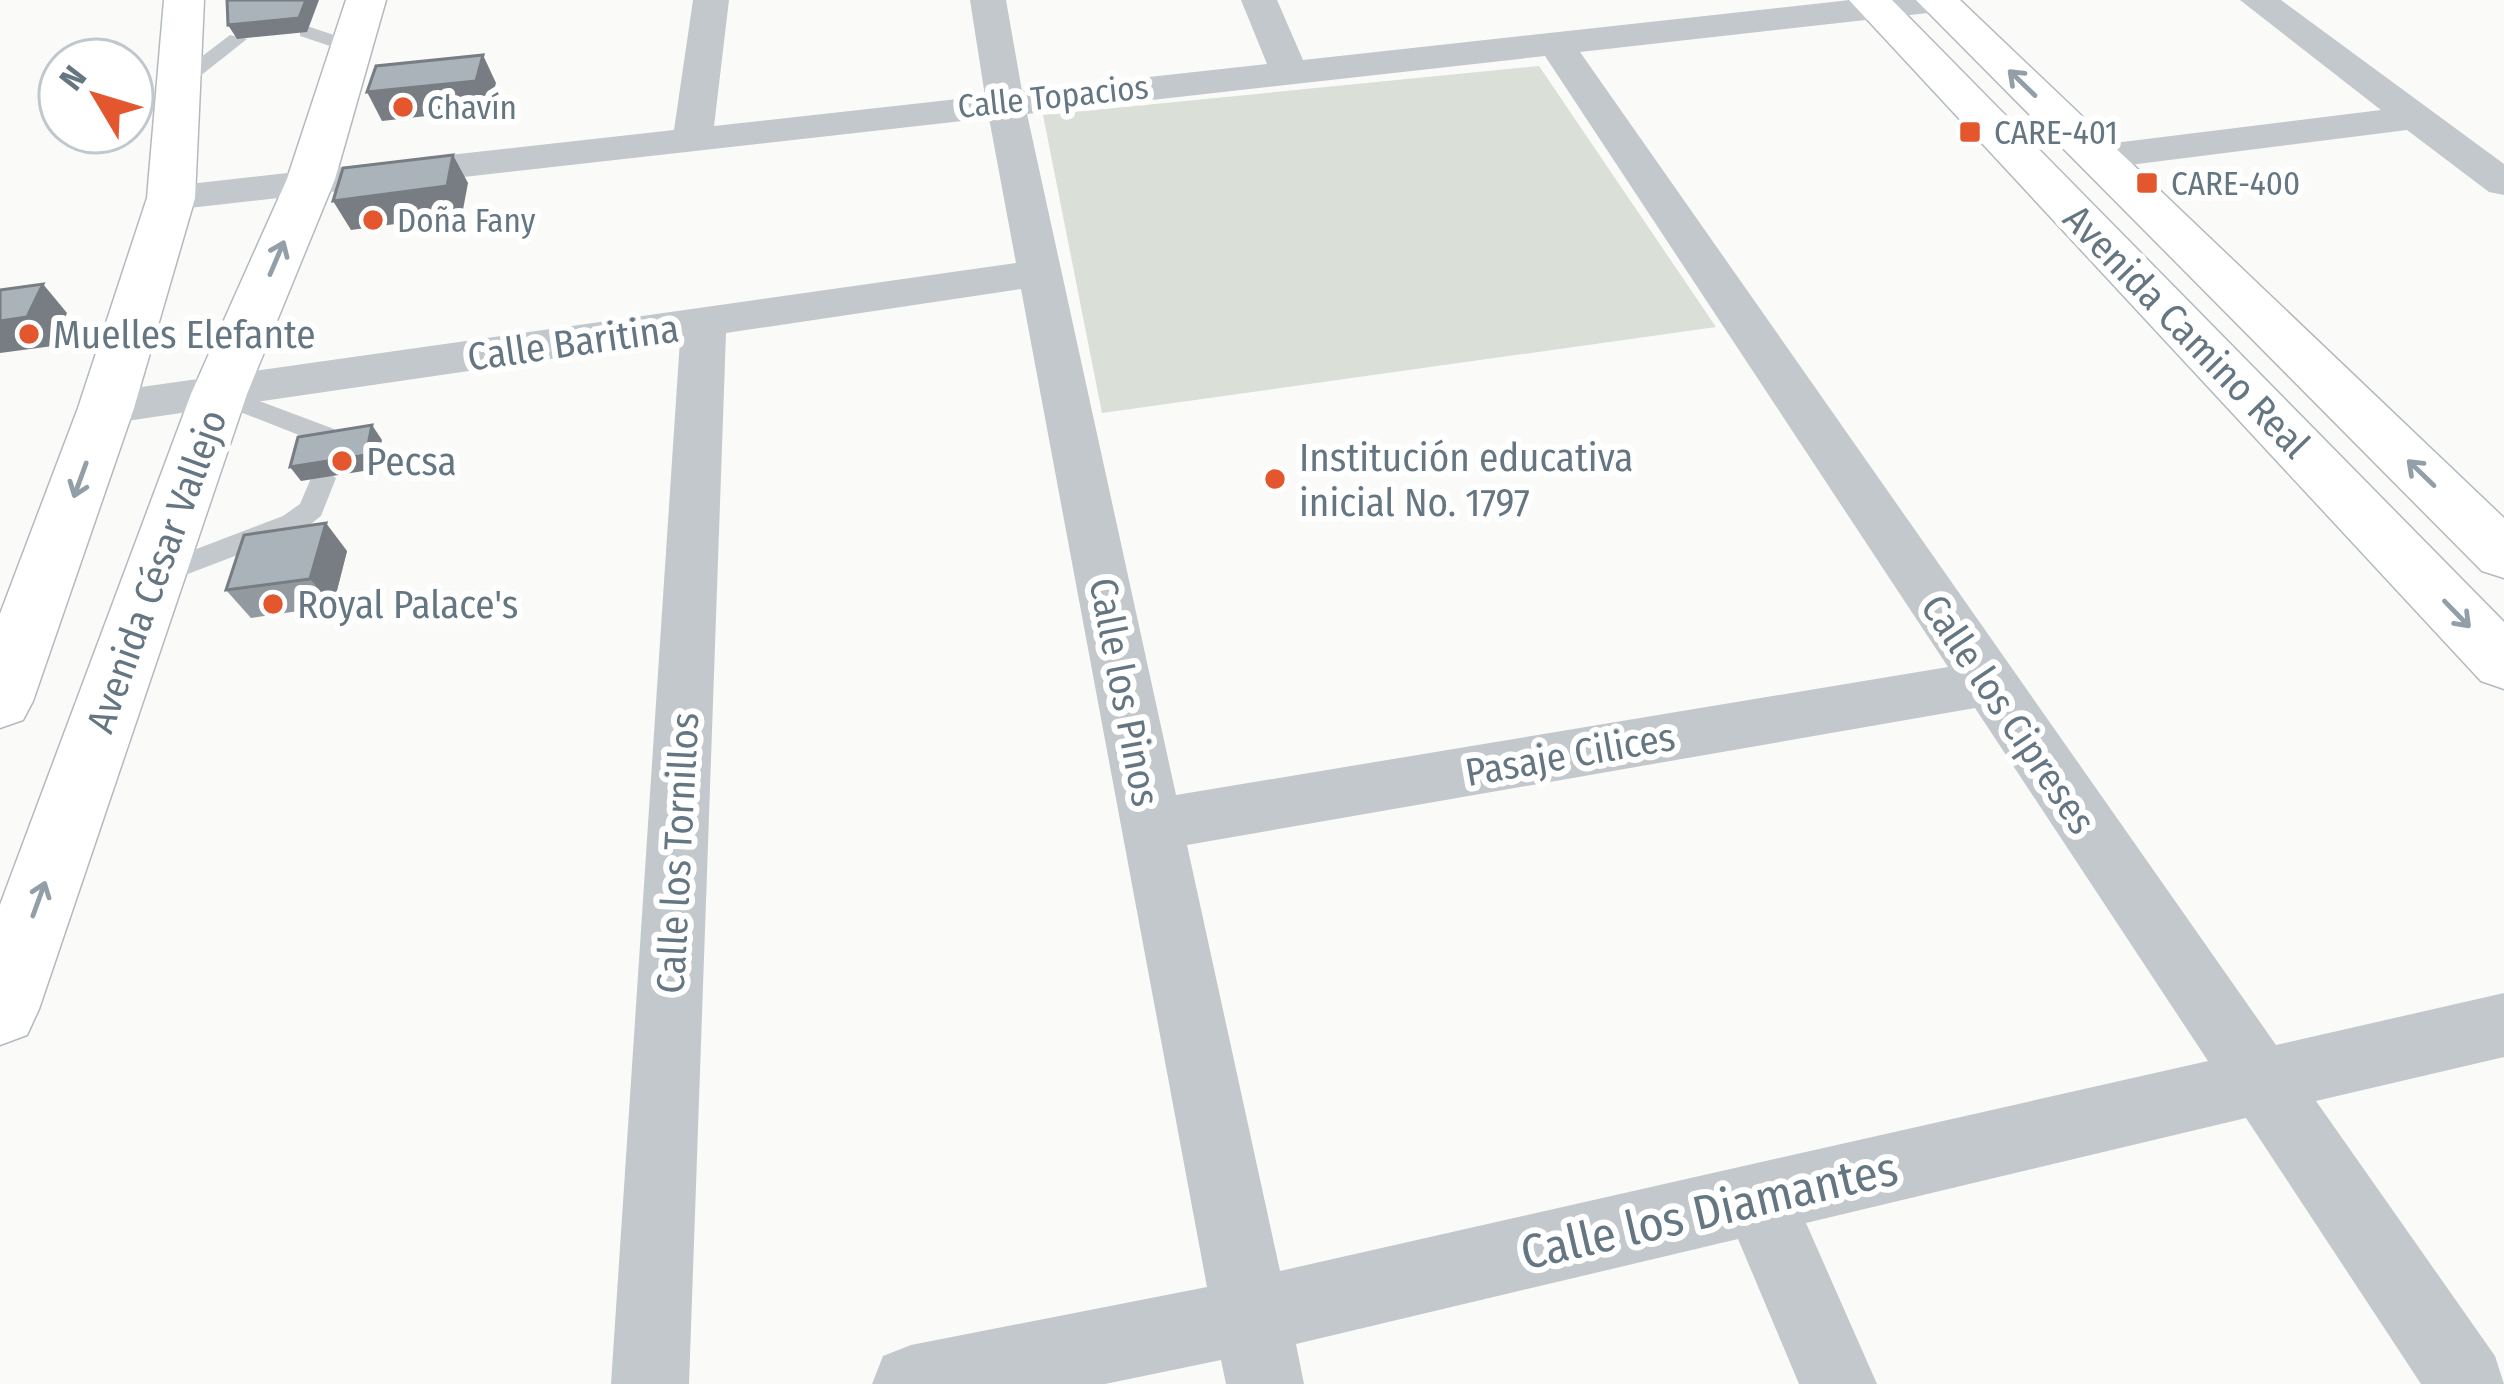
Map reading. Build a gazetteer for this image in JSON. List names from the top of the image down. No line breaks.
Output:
{"streets":{"main road":["Avenida Camino Real","Avenida César Vallejo"],"street":["Calle Topacios","Calle Baritina","Calle los Pinos","Calle los Cipreses","Pasaje Cilices","Calle los Tornillos","Calle los Diamantes"]},"crossings":[["Calle Topacios","Avenida Camino Real"],["Calle Topacios","Avenida César Vallejo"],["Calle Topacios","Calle los Pinos"],["Calle Topacios","Calle los Cipreses"],["Calle Baritina","Avenida César Vallejo"],["Calle Baritina","Calle los Pinos"],["Calle Baritina","Calle los Tornillos"],["Calle los Pinos","Pasaje Cilices"],["Calle los Pinos","Calle los Diamantes"],["Calle los Cipreses","Pasaje Cilices"],["Calle los Cipreses","Calle los Diamantes"]],"places":{"other":["Chavín","Doña Fany","Muelles Elefante","Pecsa","Institución educativa inicial No. 1797","Royal Palace's"],"transit":["CARE-401","CARE-400"]},"north":"top left"}
